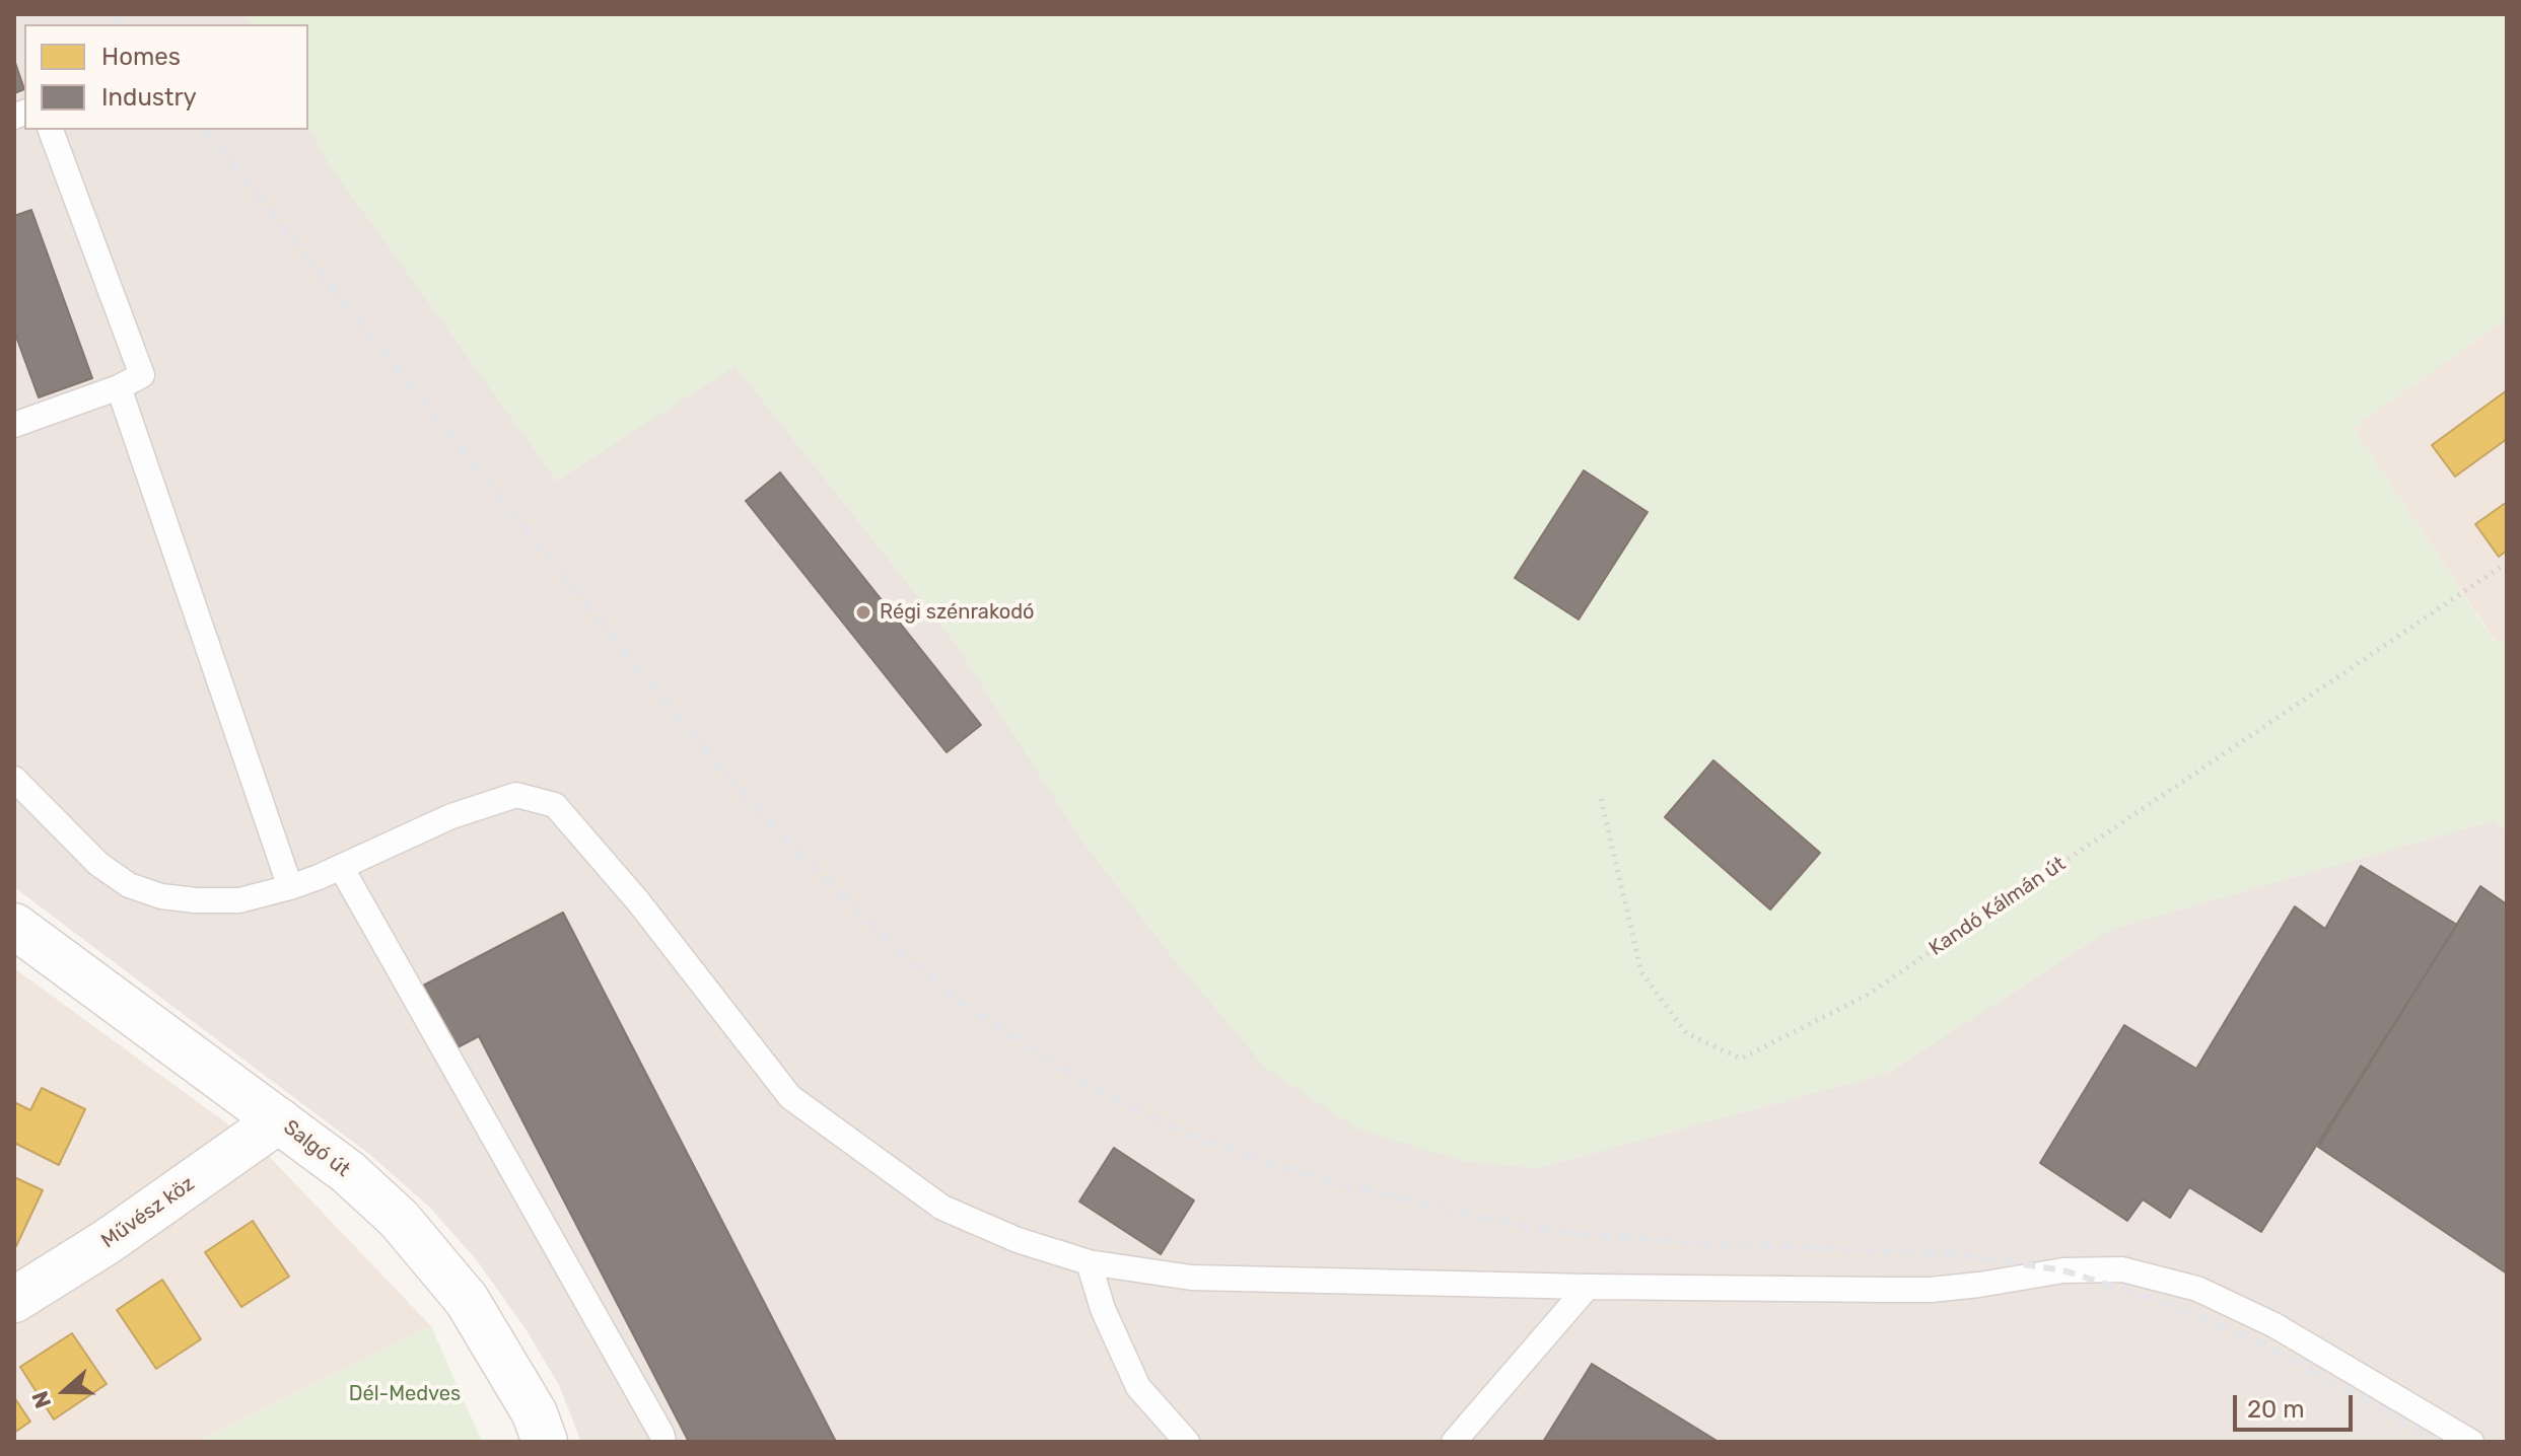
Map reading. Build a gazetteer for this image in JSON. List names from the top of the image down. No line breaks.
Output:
{"streets":{"main road":["Salgó út","Művész köz"],"path":["Kandó Kálmán út"]},"crossings":[["Salgó út","Művész köz"]],"parks":["Dél-Medves"],"places":["Régi szénrakodó"],"legend":["Homes","Industry"],"scale_bar":"20 m","north":"left"}
